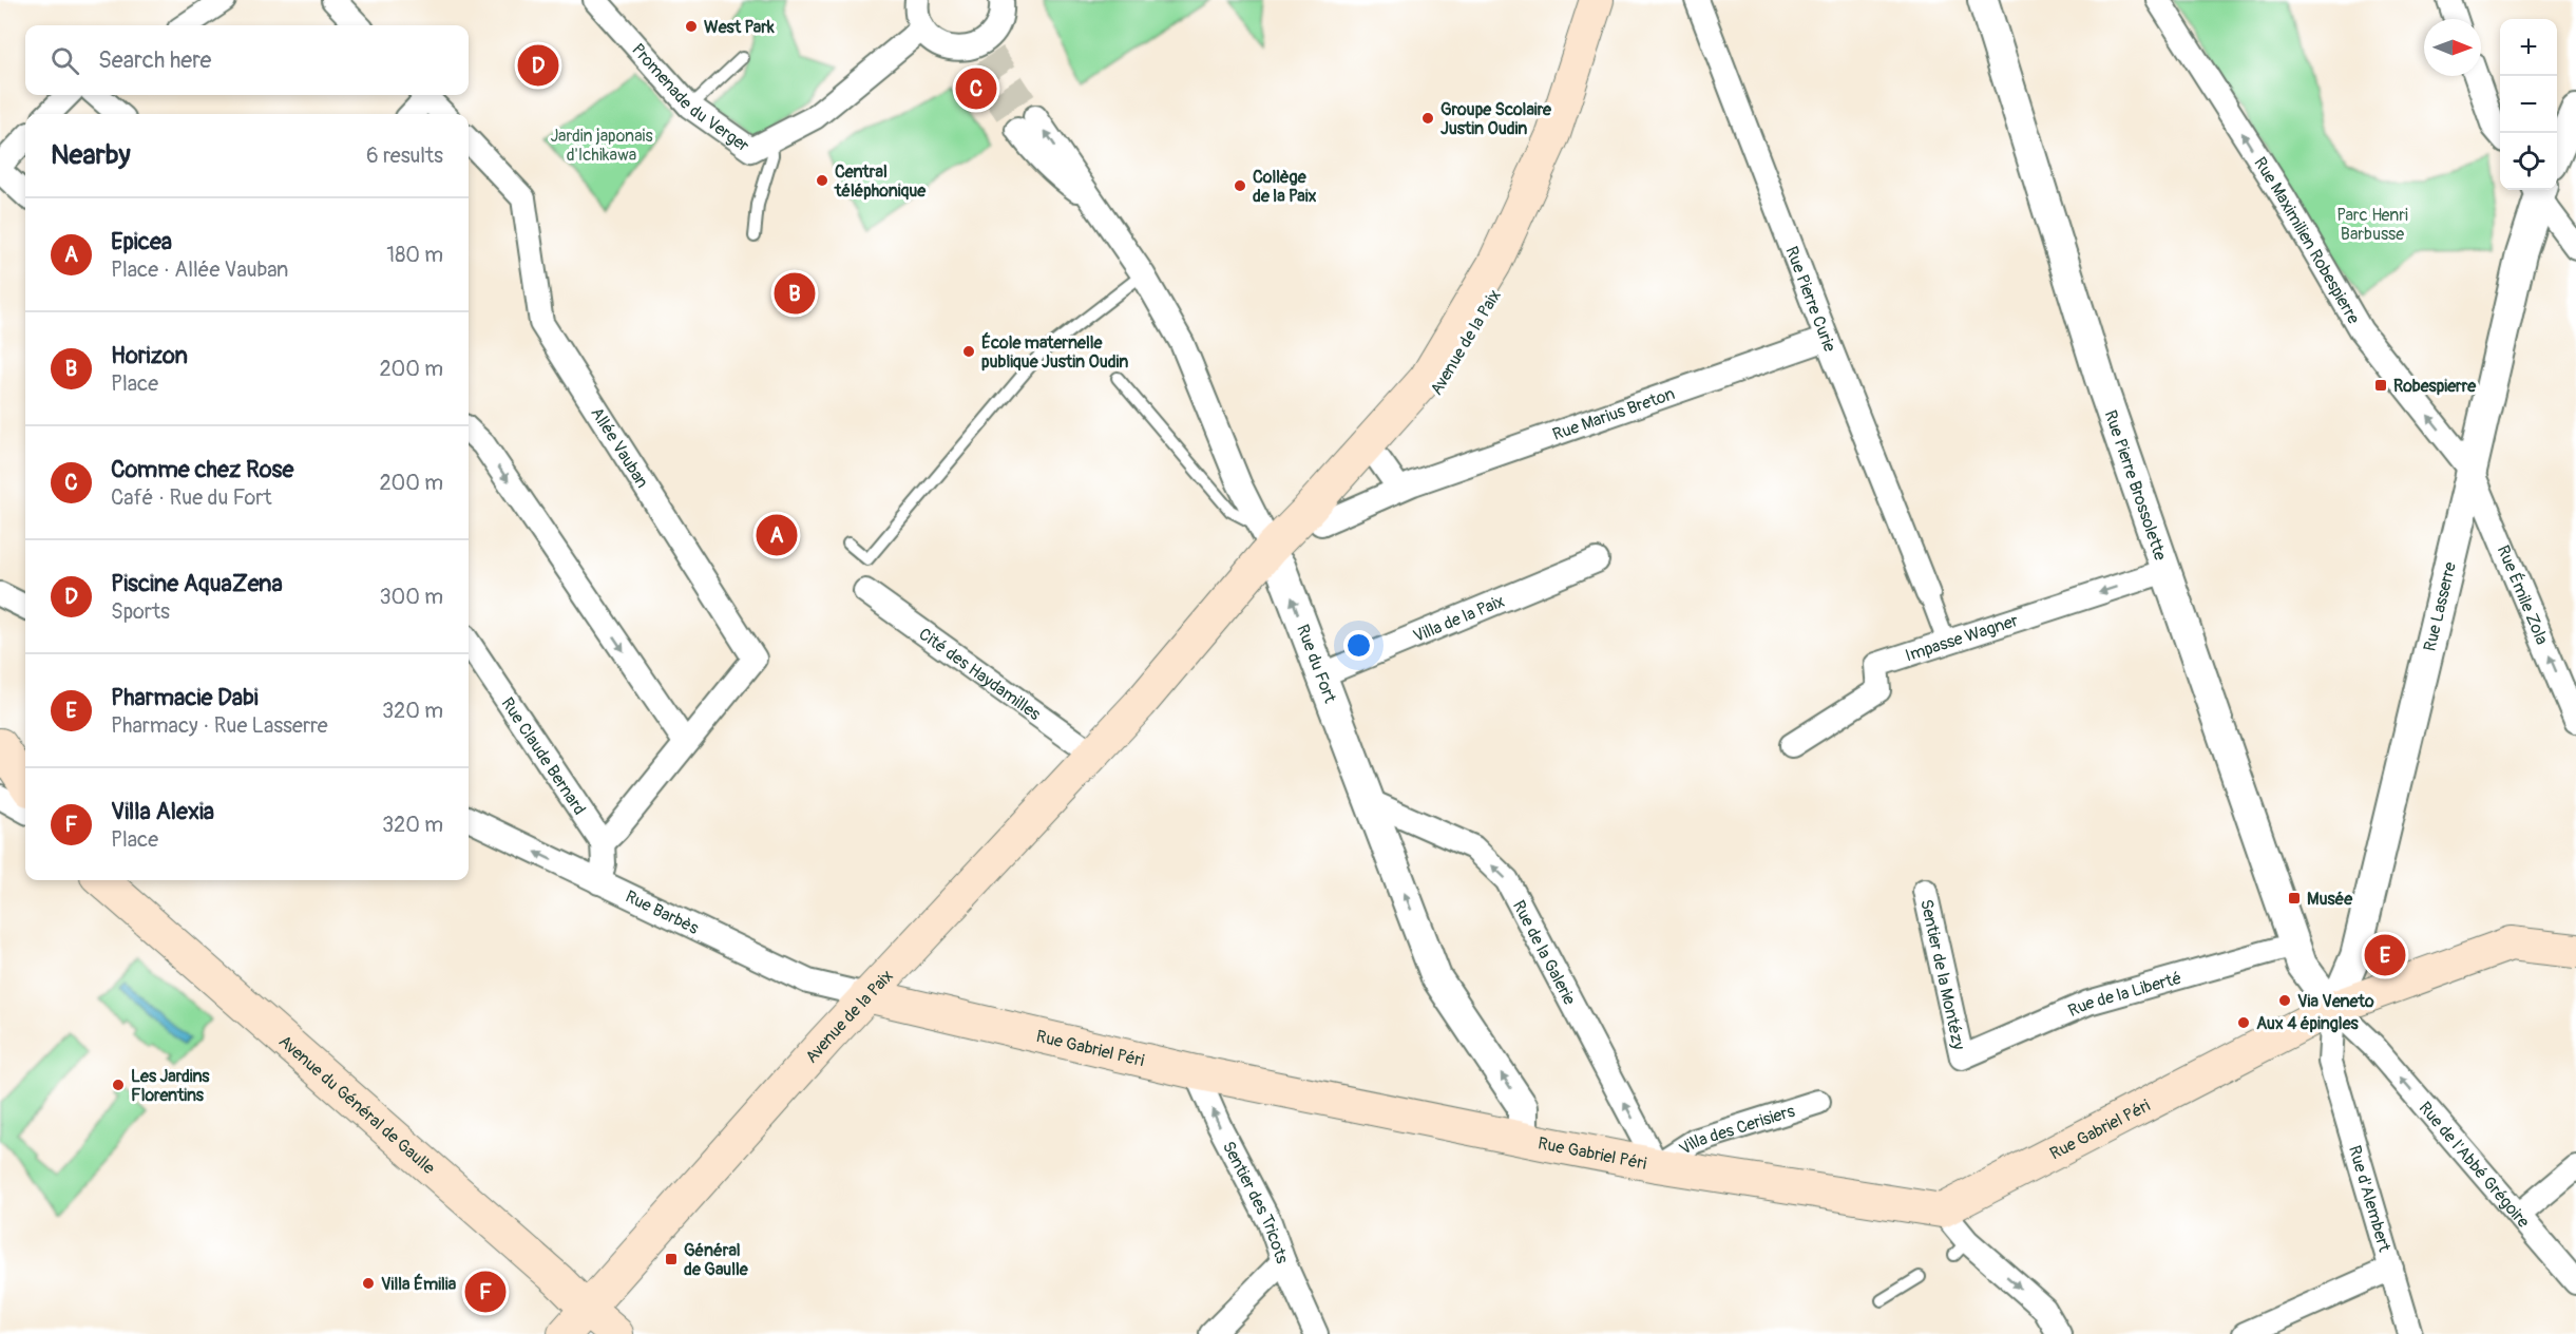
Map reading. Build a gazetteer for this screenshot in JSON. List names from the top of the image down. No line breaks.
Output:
{"streets":{"main road":["Avenue de la Paix","Rue Gabriel Péri","Avenue du Général de Gaulle"],"street":["Promenade du Verger","Rue Maximilien Robespierre","Rue Pierre Curie","Rue Marius Breton","Allée Vauban","Rue Pierre Brossolette","Rue Émile Zola","Rue Lasserre","Villa de la Paix","Impasse Wagner","Rue du Fort","Cité des Haydamilles","Rue Claude Bernard","Rue Barbès","Rue de la Galerie","Sentier de la Montézy","Rue de la Liberté","Villa des Cerisiers","Rue de l'Abbé Grégoire","Rue d'Alembert","Sentier des Tricots"]},"crossings":[["Rue Maximilien Robespierre","Rue Émile Zola"],["Rue Maximilien Robespierre","Rue Lasserre"],["Rue Pierre Curie","Rue Marius Breton"],["Avenue de la Paix","Rue Marius Breton"],["Avenue de la Paix","Rue du Fort"],["Avenue de la Paix","Cité des Haydamilles"],["Avenue de la Paix","Rue Barbès"],["Avenue de la Paix","Rue Gabriel Péri"],["Avenue de la Paix","Avenue du Général de Gaulle"],["Allée Vauban","Rue Claude Bernard"],["Rue Pierre Brossolette","Rue Lasserre"],["Rue Pierre Brossolette","Impasse Wagner"],["Rue Pierre Brossolette","Rue de la Liberté"],["Rue Pierre Brossolette","Rue Gabriel Péri"],["Rue Pierre Brossolette","Rue de l'Abbé Grégoire"],["Rue Pierre Brossolette","Rue d'Alembert"],["Rue Émile Zola","Rue Lasserre"],["Rue Lasserre","Rue Gabriel Péri"],["Rue Lasserre","Rue de l'Abbé Grégoire"],["Rue Lasserre","Rue d'Alembert"],["Villa de la Paix","Rue du Fort"],["Rue du Fort","Rue de la Galerie"],["Rue du Fort","Rue Gabriel Péri"],["Rue Barbès","Rue Gabriel Péri"],["Rue de la Galerie","Rue Gabriel Péri"],["Rue de la Galerie","Villa des Cerisiers"],["Sentier de la Montézy","Rue de la Liberté"],["Rue Gabriel Péri","Villa des Cerisiers"],["Rue Gabriel Péri","Rue de l'Abbé Grégoire"],["Rue Gabriel Péri","Rue d'Alembert"],["Rue Gabriel Péri","Sentier des Tricots"],["Rue de l'Abbé Grégoire","Rue d'Alembert"]],"one_way":["Rue Maximilien Robespierre","Rue Émile Zola","Impasse Wagner","Rue du Fort","Rue de la Galerie","Rue de l'Abbé Grégoire","Sentier des Tricots"],"parks":["Jardin japonais d'Ichikawa","Parc Henri Barbusse"],"places":{"other":["West Park","Groupe Scolaire Justin Oudin","Central téléphonique","Collège de la Paix","École maternelle publique Justin Oudin","Via Veneto","Aux 4 épingles","Les Jardins Florentins","Villa Émilia"],"transit":["Robespierre","Musée","Général de Gaulle"]},"north":"right","page":{"map_buttons":["+","−"],"search":"Search here","pins":["D","C","B","A","E","F"],"heading":["Nearby","6 results"],"list":[{"mark":"A","name":"Epicea","note":"Place · Allée Vauban","value":"180 m"},{"mark":"B","name":"Horizon","note":"Place","value":"200 m"},{"mark":"C","name":"Comme chez Rose","note":"Café · Rue du Fort","value":"200 m"},{"mark":"D","name":"Piscine AquaZena","note":"Sports","value":"300 m"},{"mark":"E","name":"Pharmacie Dabi","note":"Pharmacy · Rue Lasserre","value":"320 m"},{"mark":"F","name":"Villa Alexia","note":"Place","value":"320 m"}]}}
